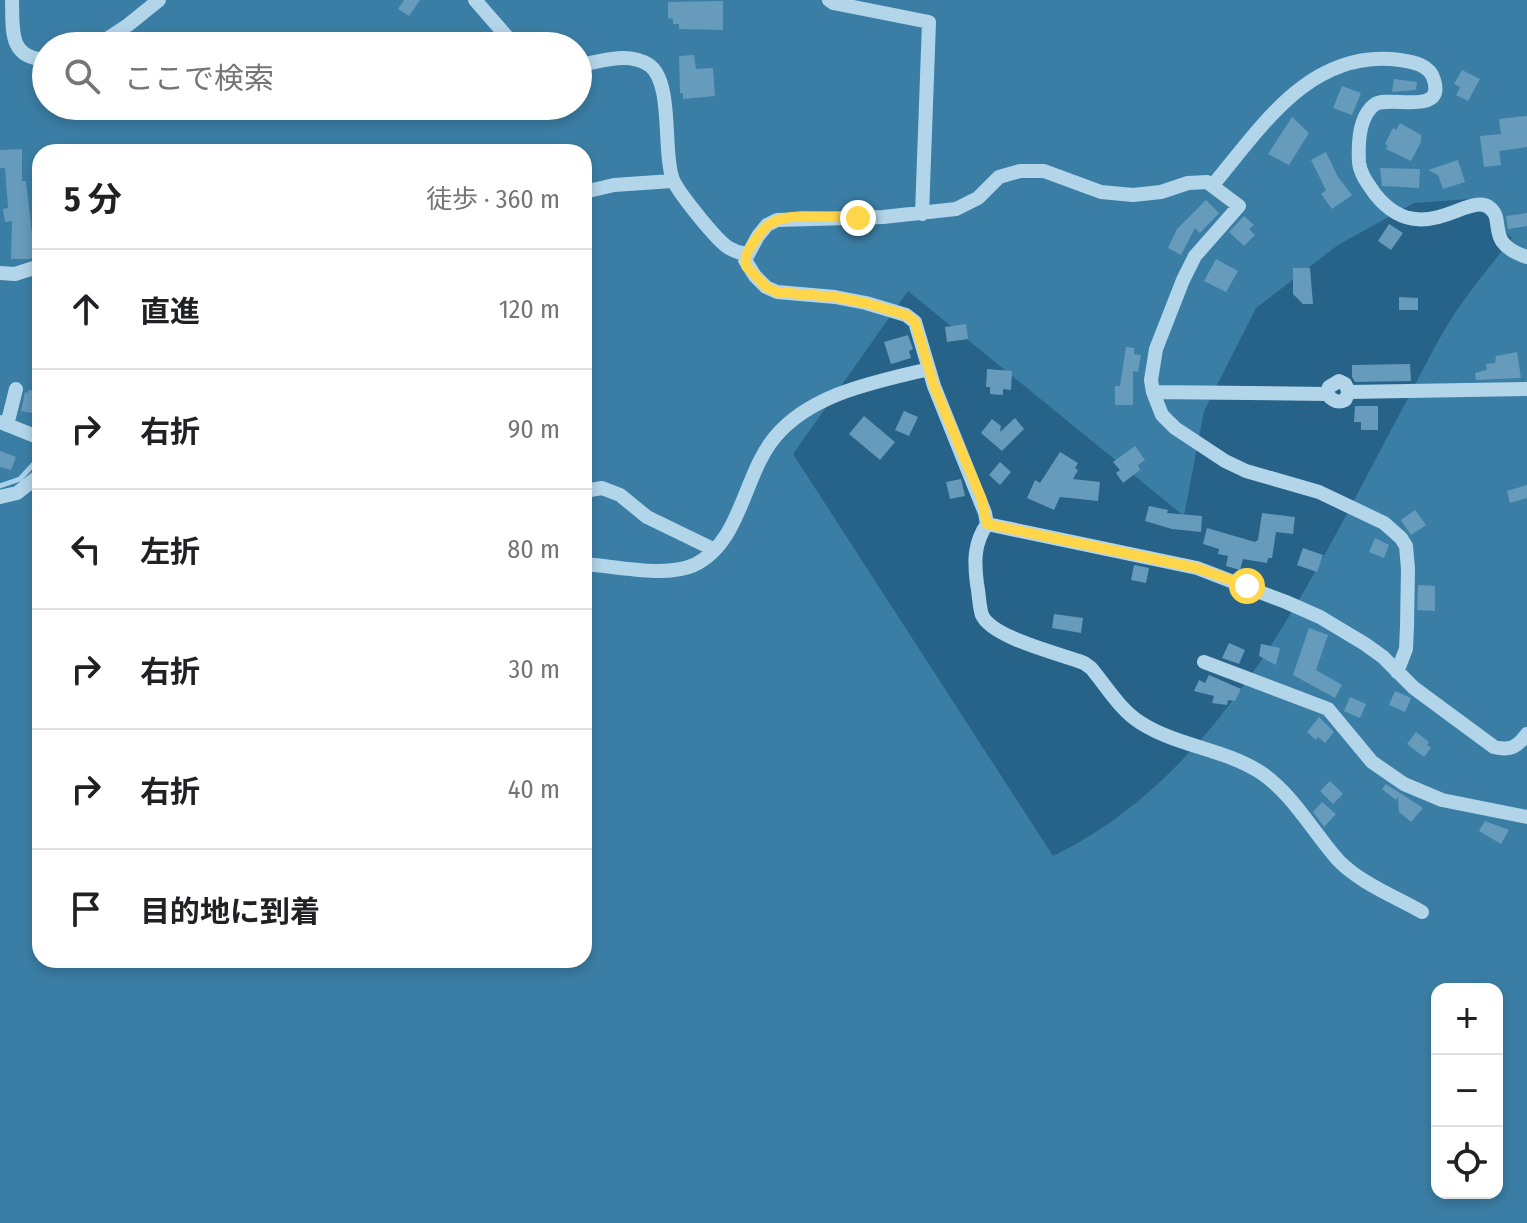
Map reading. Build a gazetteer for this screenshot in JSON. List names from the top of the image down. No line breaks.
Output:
{"page":{"search":"ここで検索","heading":["5 分","徒歩 · 360 m"],"list":[["直進","120 m"],["右折","90 m"],["左折","80 m"],["右折","30 m"],["右折","40 m"],"目的地に到着"],"map_buttons":["+","−"]}}
